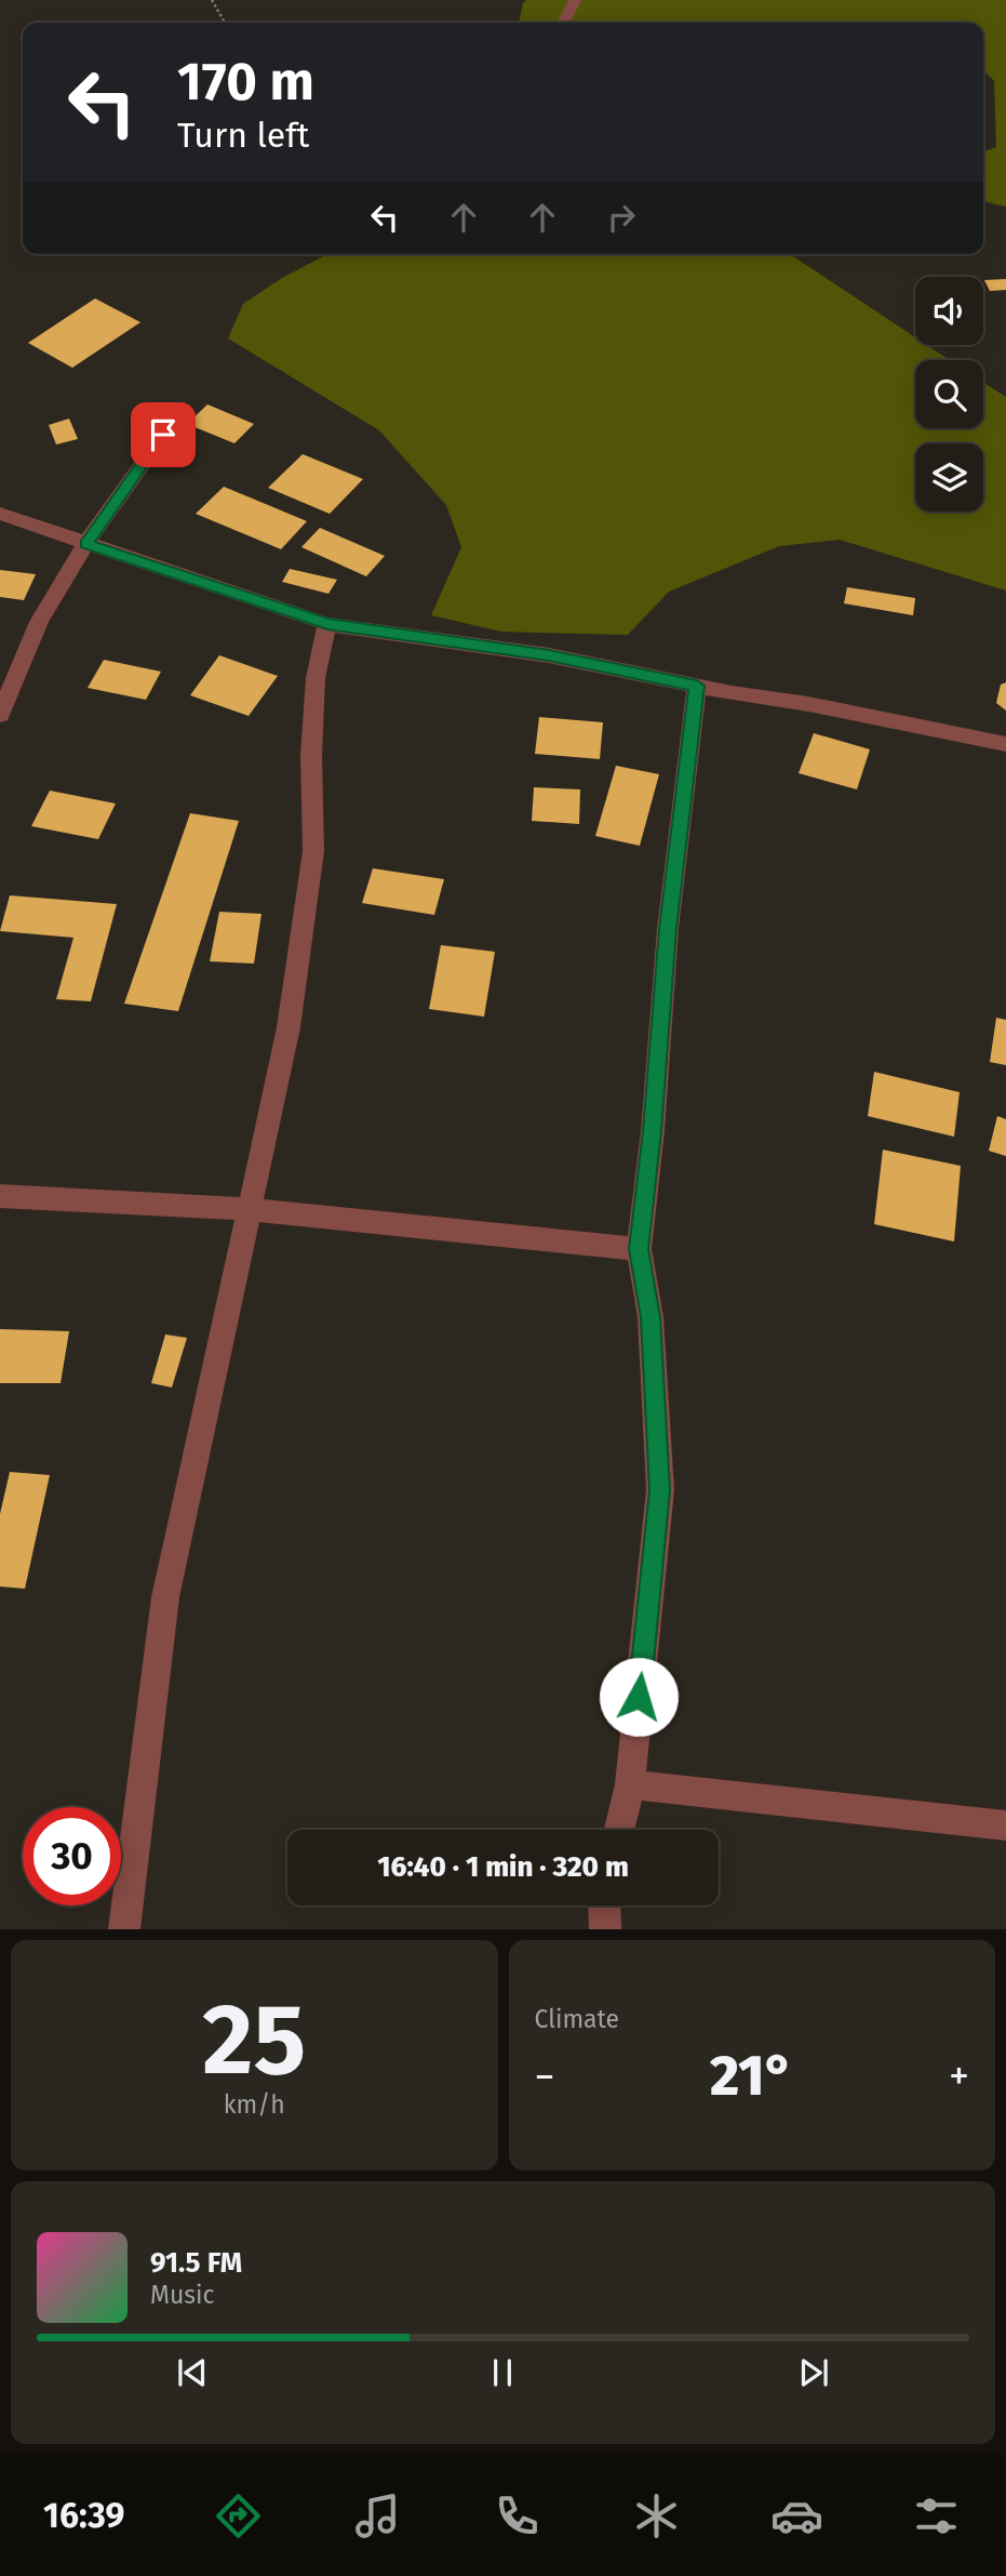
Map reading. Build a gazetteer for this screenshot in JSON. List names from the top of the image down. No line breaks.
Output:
{"page":{"turn":["170 m","Turn left"],"limit":"30","trip":"16:40 · 1 min · 320 m","tile":[["25","km/h"],"Climate"],"heat":["−","21°","+"],"song":["91.5 FM","Music"],"tabs":"16:39"}}
